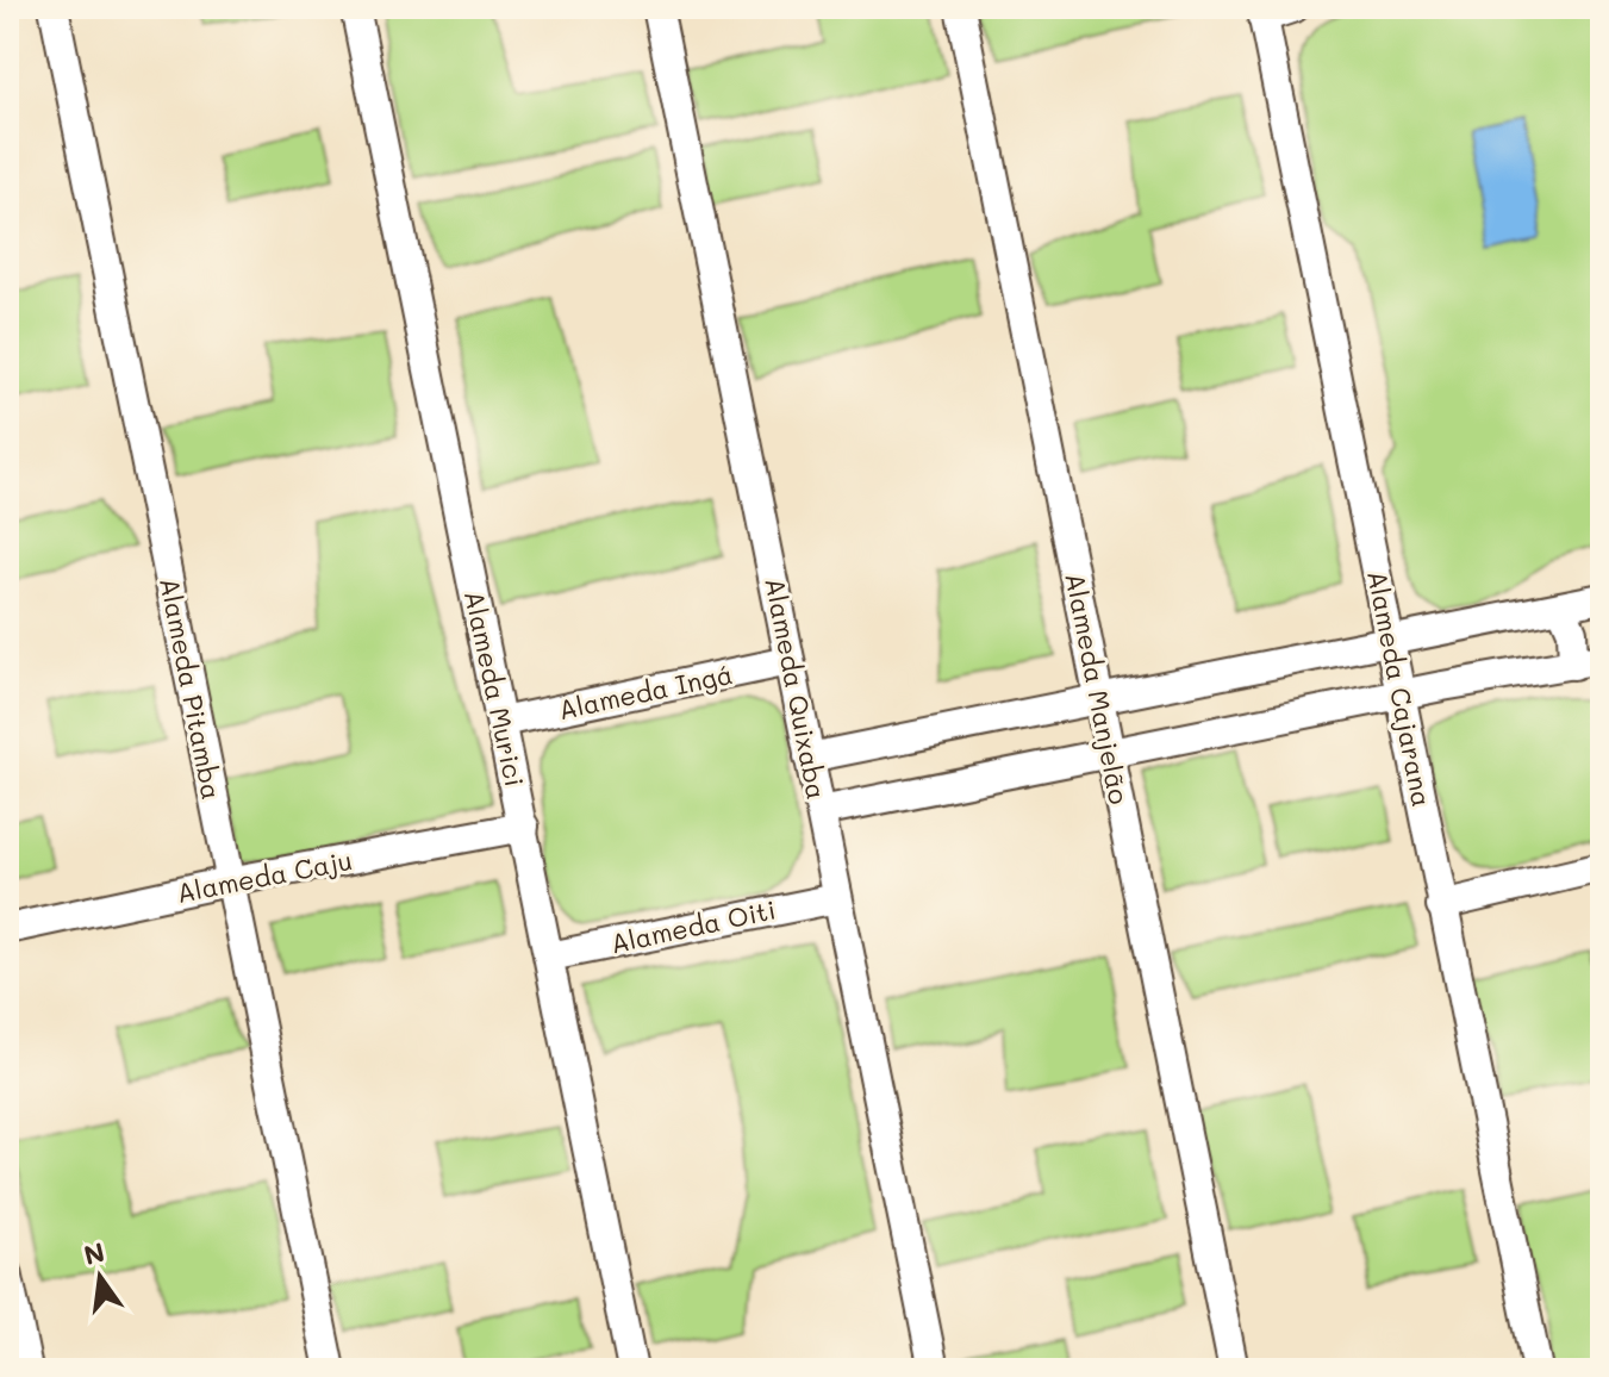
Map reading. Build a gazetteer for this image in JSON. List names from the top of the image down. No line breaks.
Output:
{"streets":{"street":["Alameda Pitamba","Alameda Murici","Alameda Quixaba","Alameda Manjelão","Alameda Cajarana","Alameda Ingá","Alameda Caju","Alameda Oiti"]},"crossings":[["Alameda Pitamba","Alameda Caju"],["Alameda Murici","Alameda Ingá"],["Alameda Murici","Alameda Caju"],["Alameda Murici","Alameda Oiti"],["Alameda Quixaba","Alameda Ingá"],["Alameda Quixaba","Alameda Oiti"]],"north":"top"}
